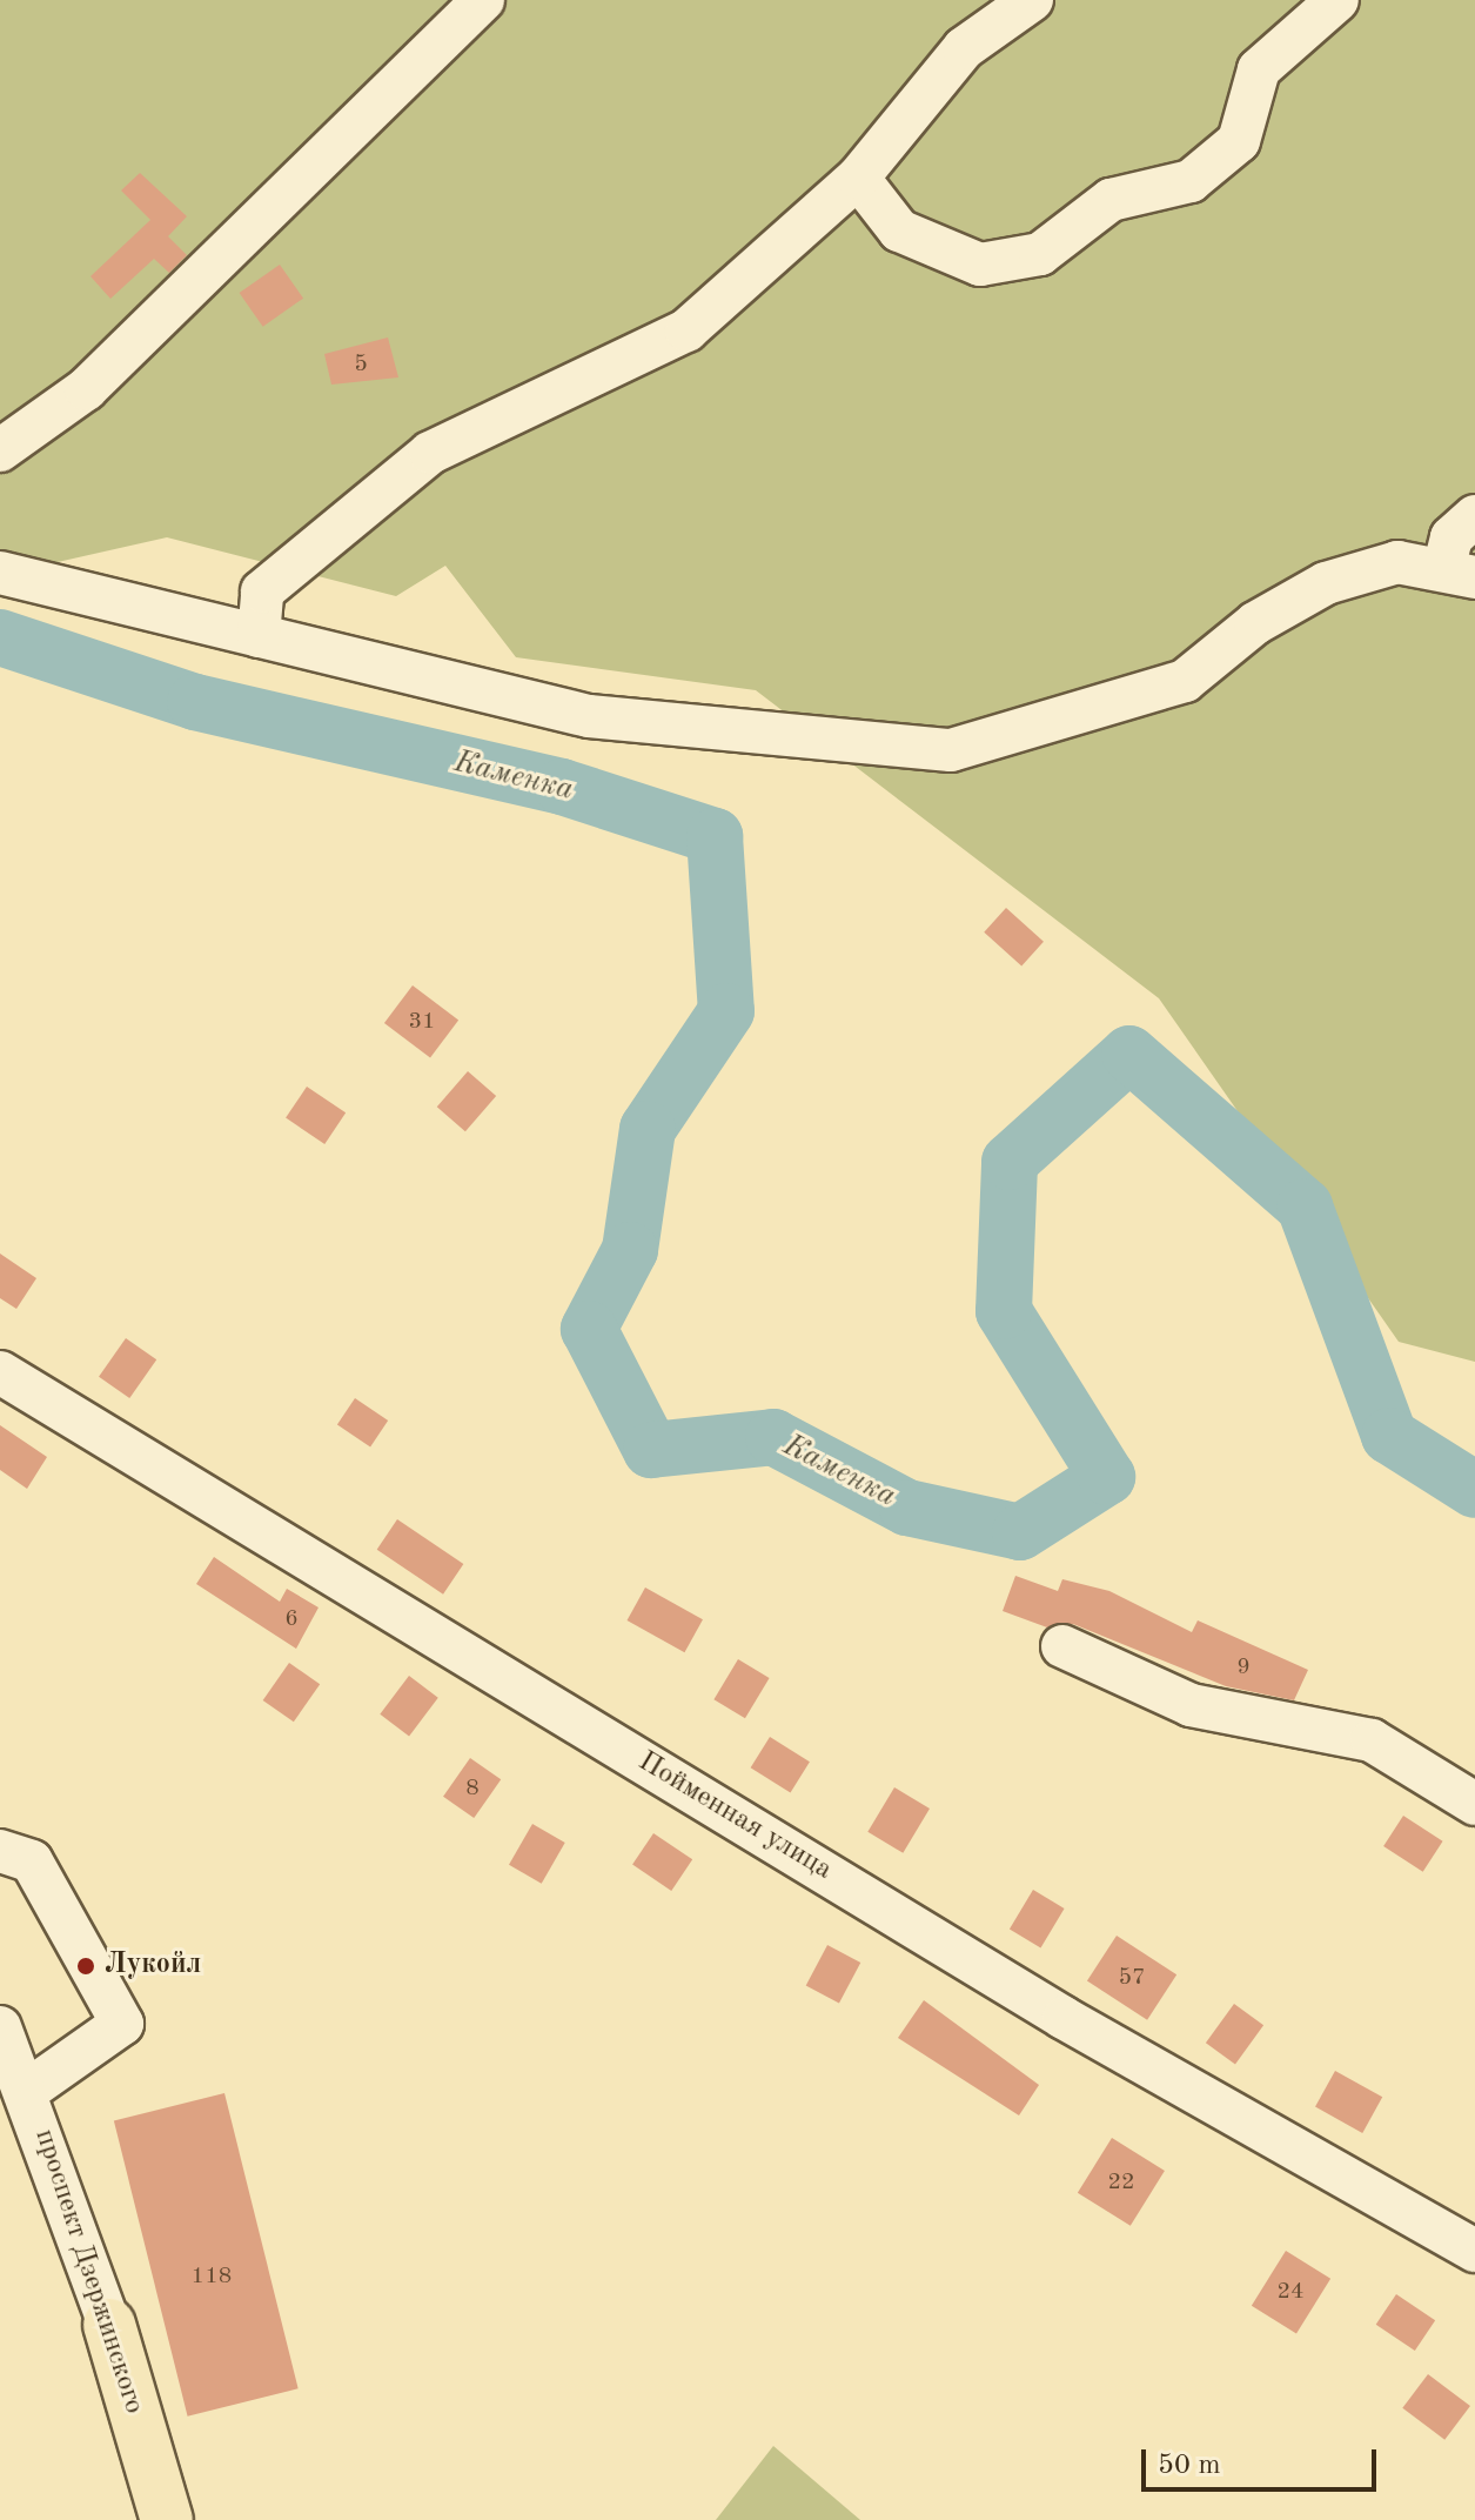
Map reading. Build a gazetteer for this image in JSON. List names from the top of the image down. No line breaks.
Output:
{"streets":{"main road":["проспект Дзержинского"],"street":["Пойменная улица"]},"water":["Каменка"],"places":["Лукойл"],"house_numbers":["5","31","6","9","8","57","22","118","24"],"scale_bar":"50 m"}
